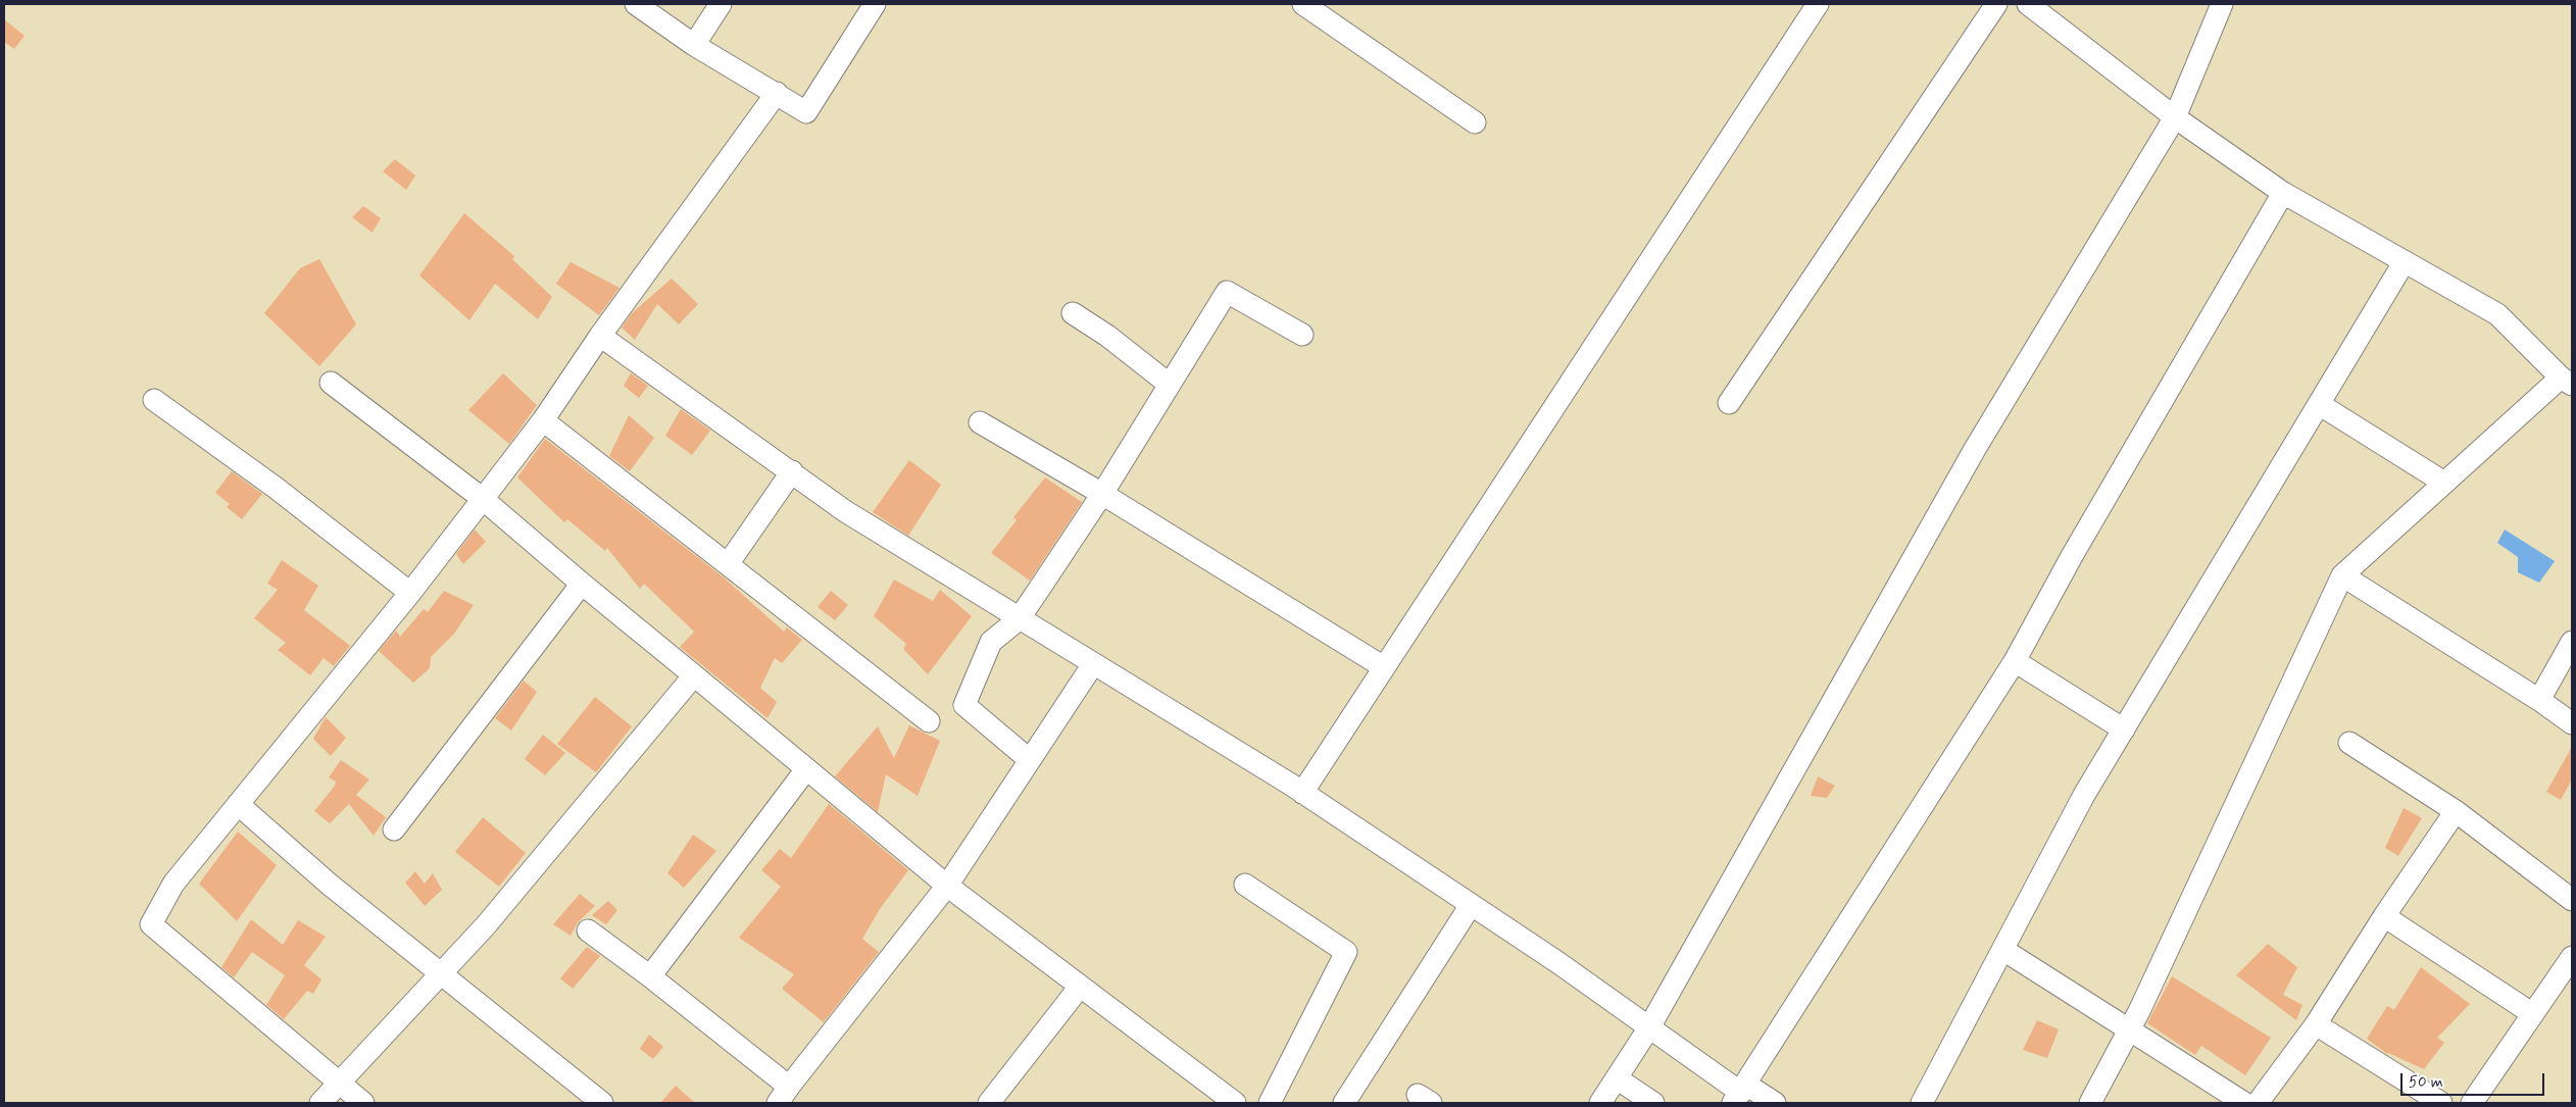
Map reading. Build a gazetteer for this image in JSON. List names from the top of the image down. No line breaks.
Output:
{"scale_bar":"50 m"}
